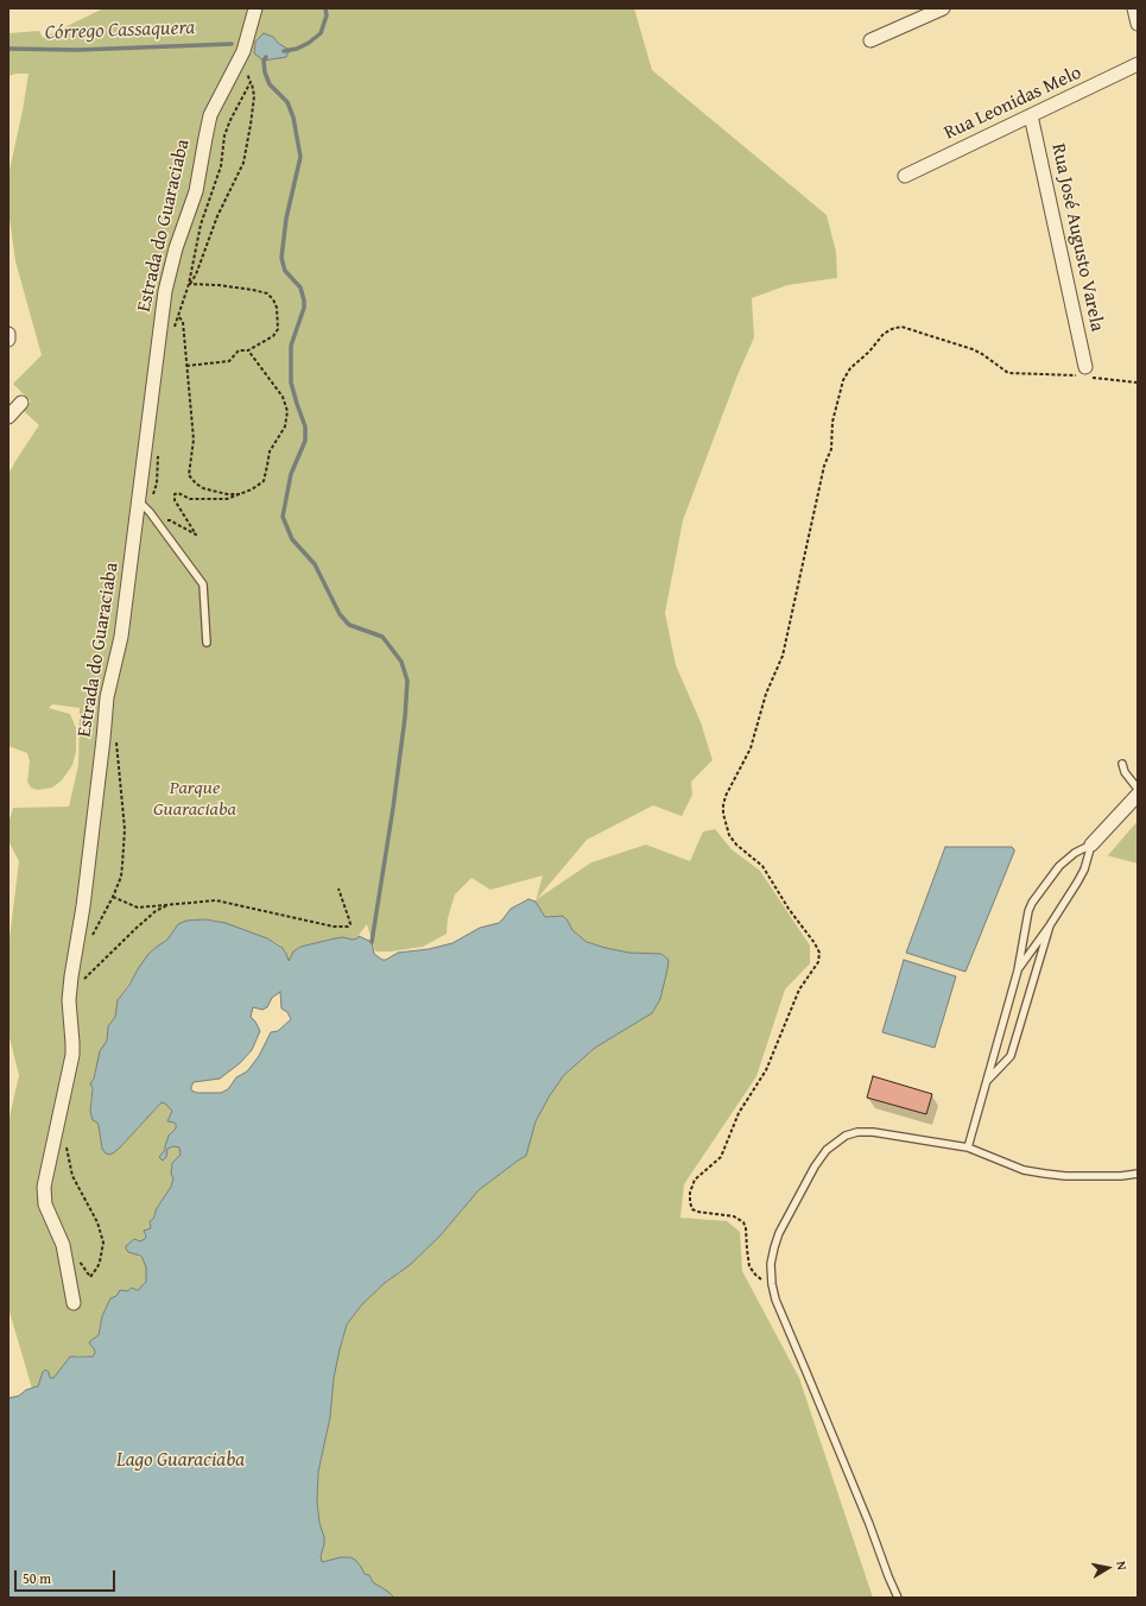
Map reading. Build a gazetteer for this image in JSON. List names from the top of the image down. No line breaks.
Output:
{"streets":{"street":["Rua Leonidas Melo","Estrada do Guaraciaba","Rua José Augusto Varela"]},"crossings":[["Rua Leonidas Melo","Rua José Augusto Varela"]],"water":["Córrego Cassaquera","Lago Guaraciaba"],"parks":["Parque Guaraciaba"],"scale_bar":"50 m","north":"right"}
